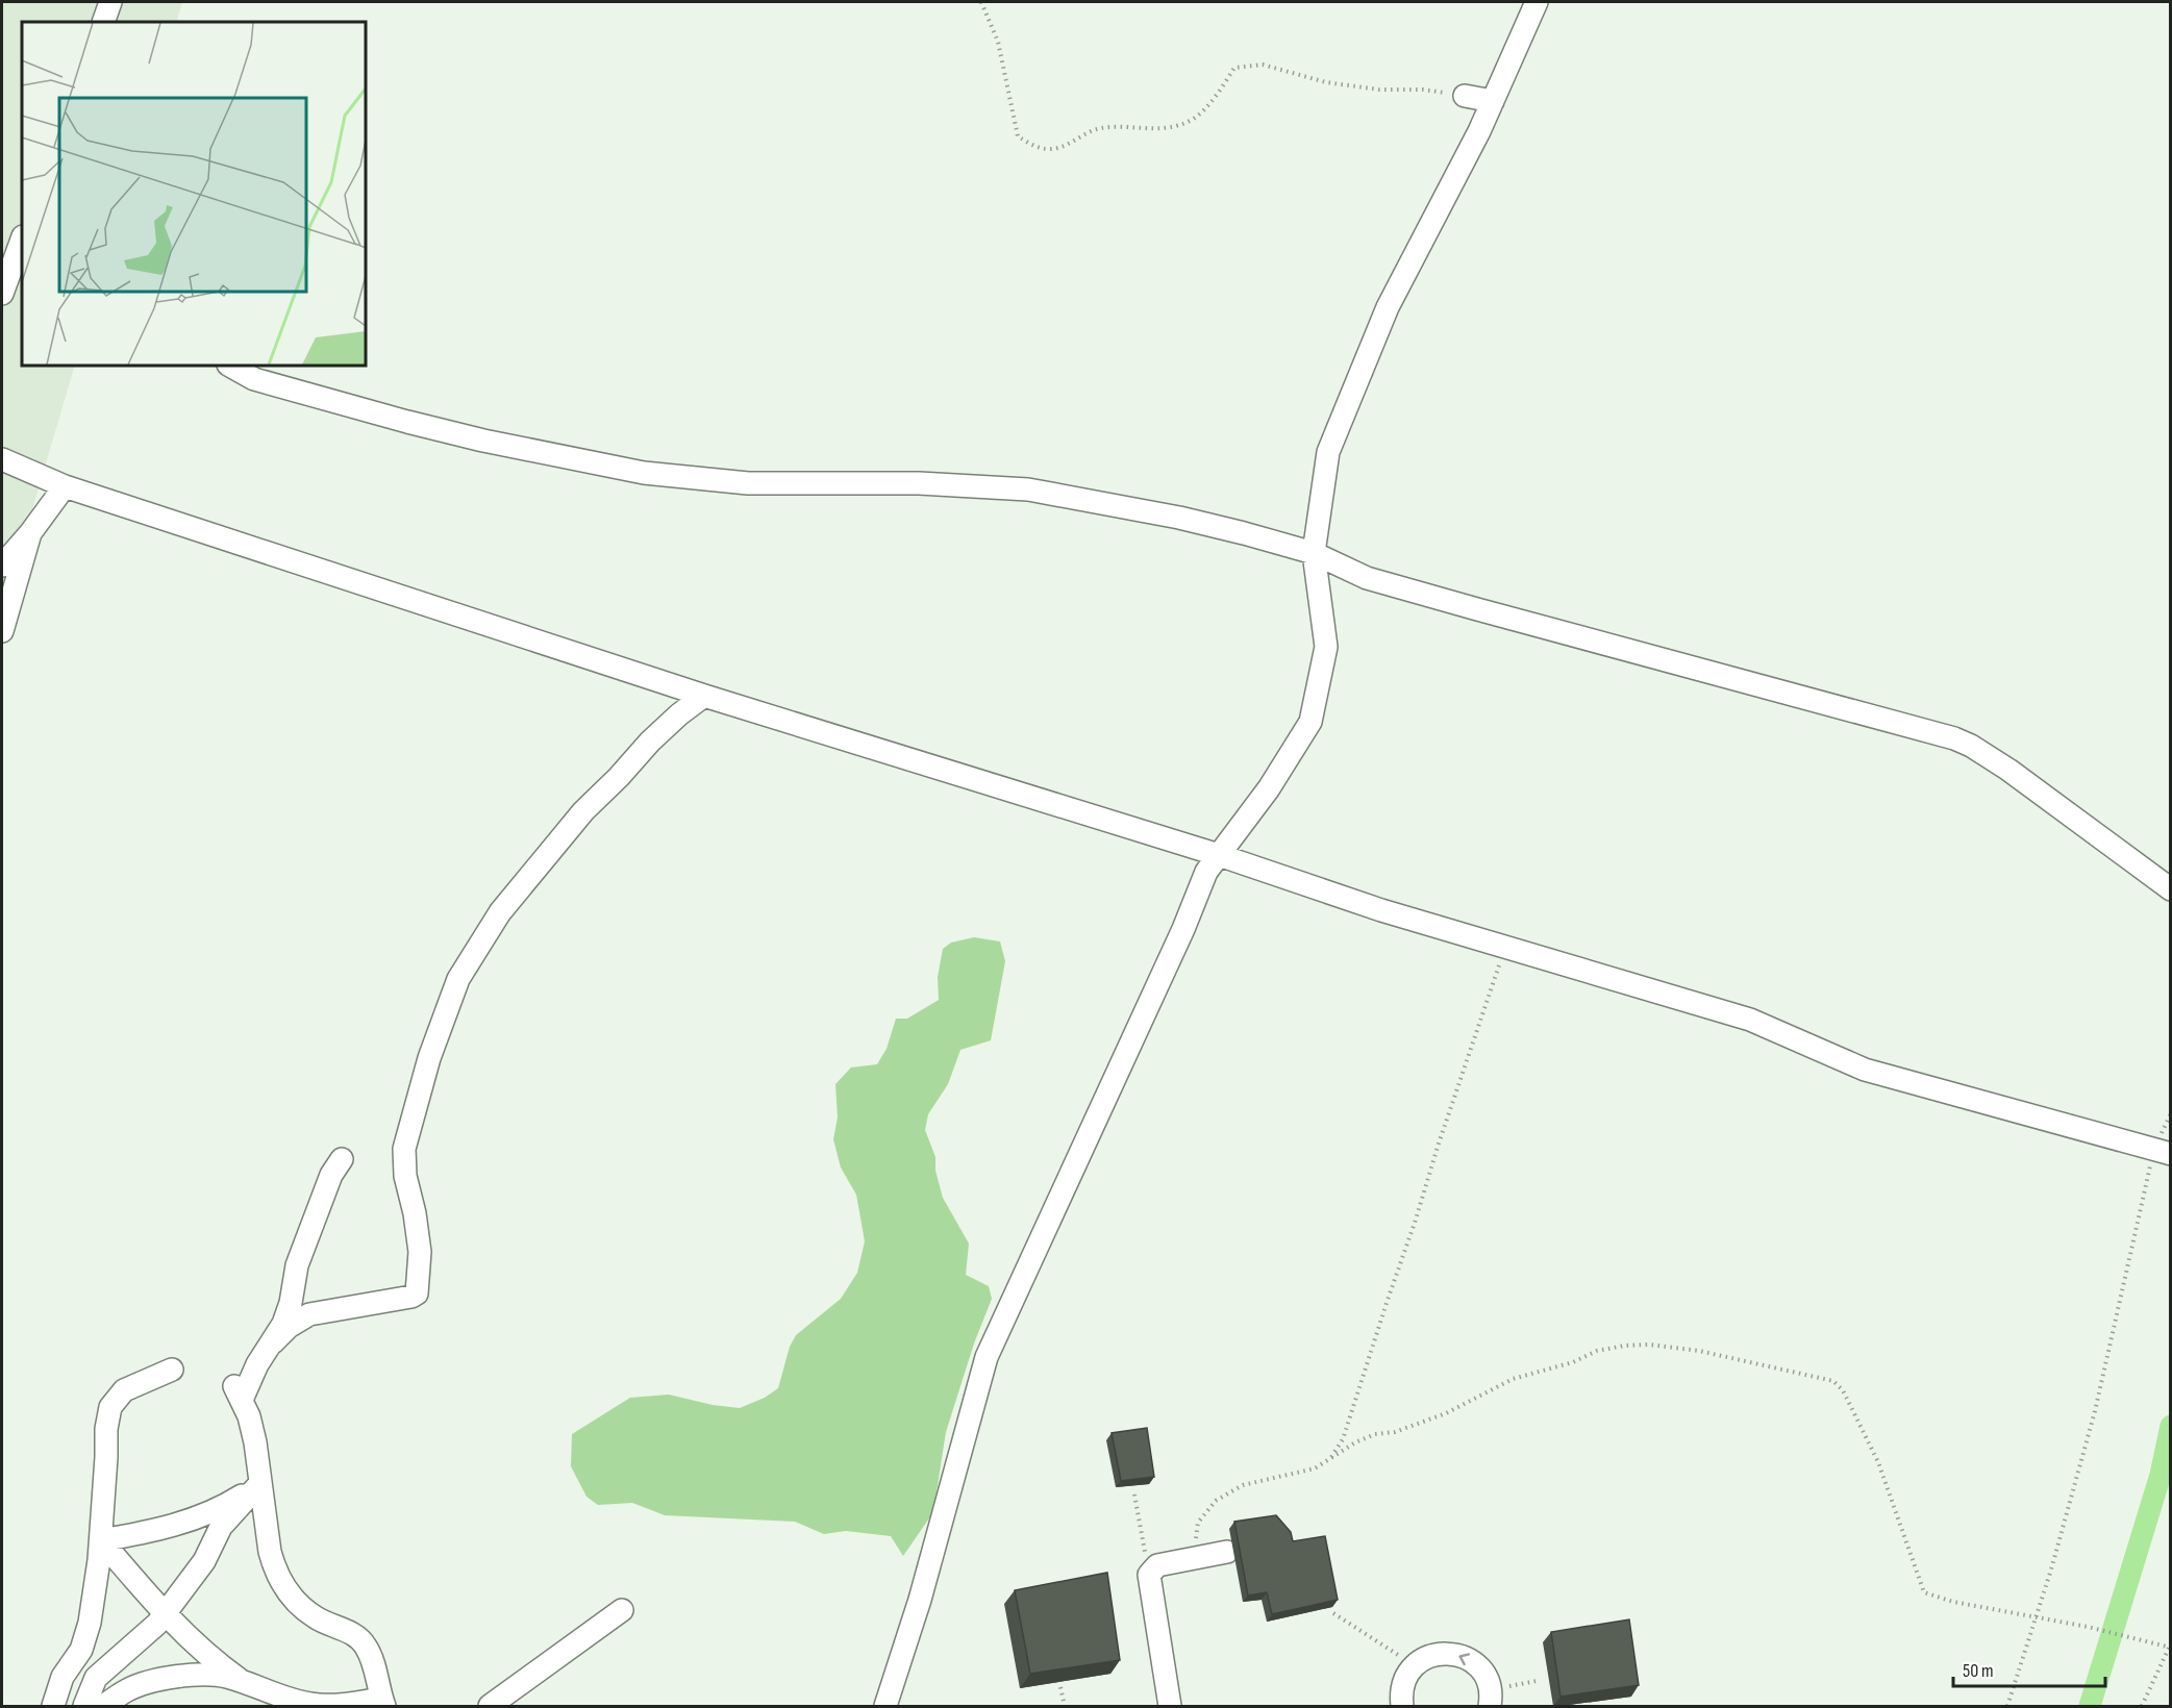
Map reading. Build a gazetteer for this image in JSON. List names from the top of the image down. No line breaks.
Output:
{"scale_bar":"50 m"}
